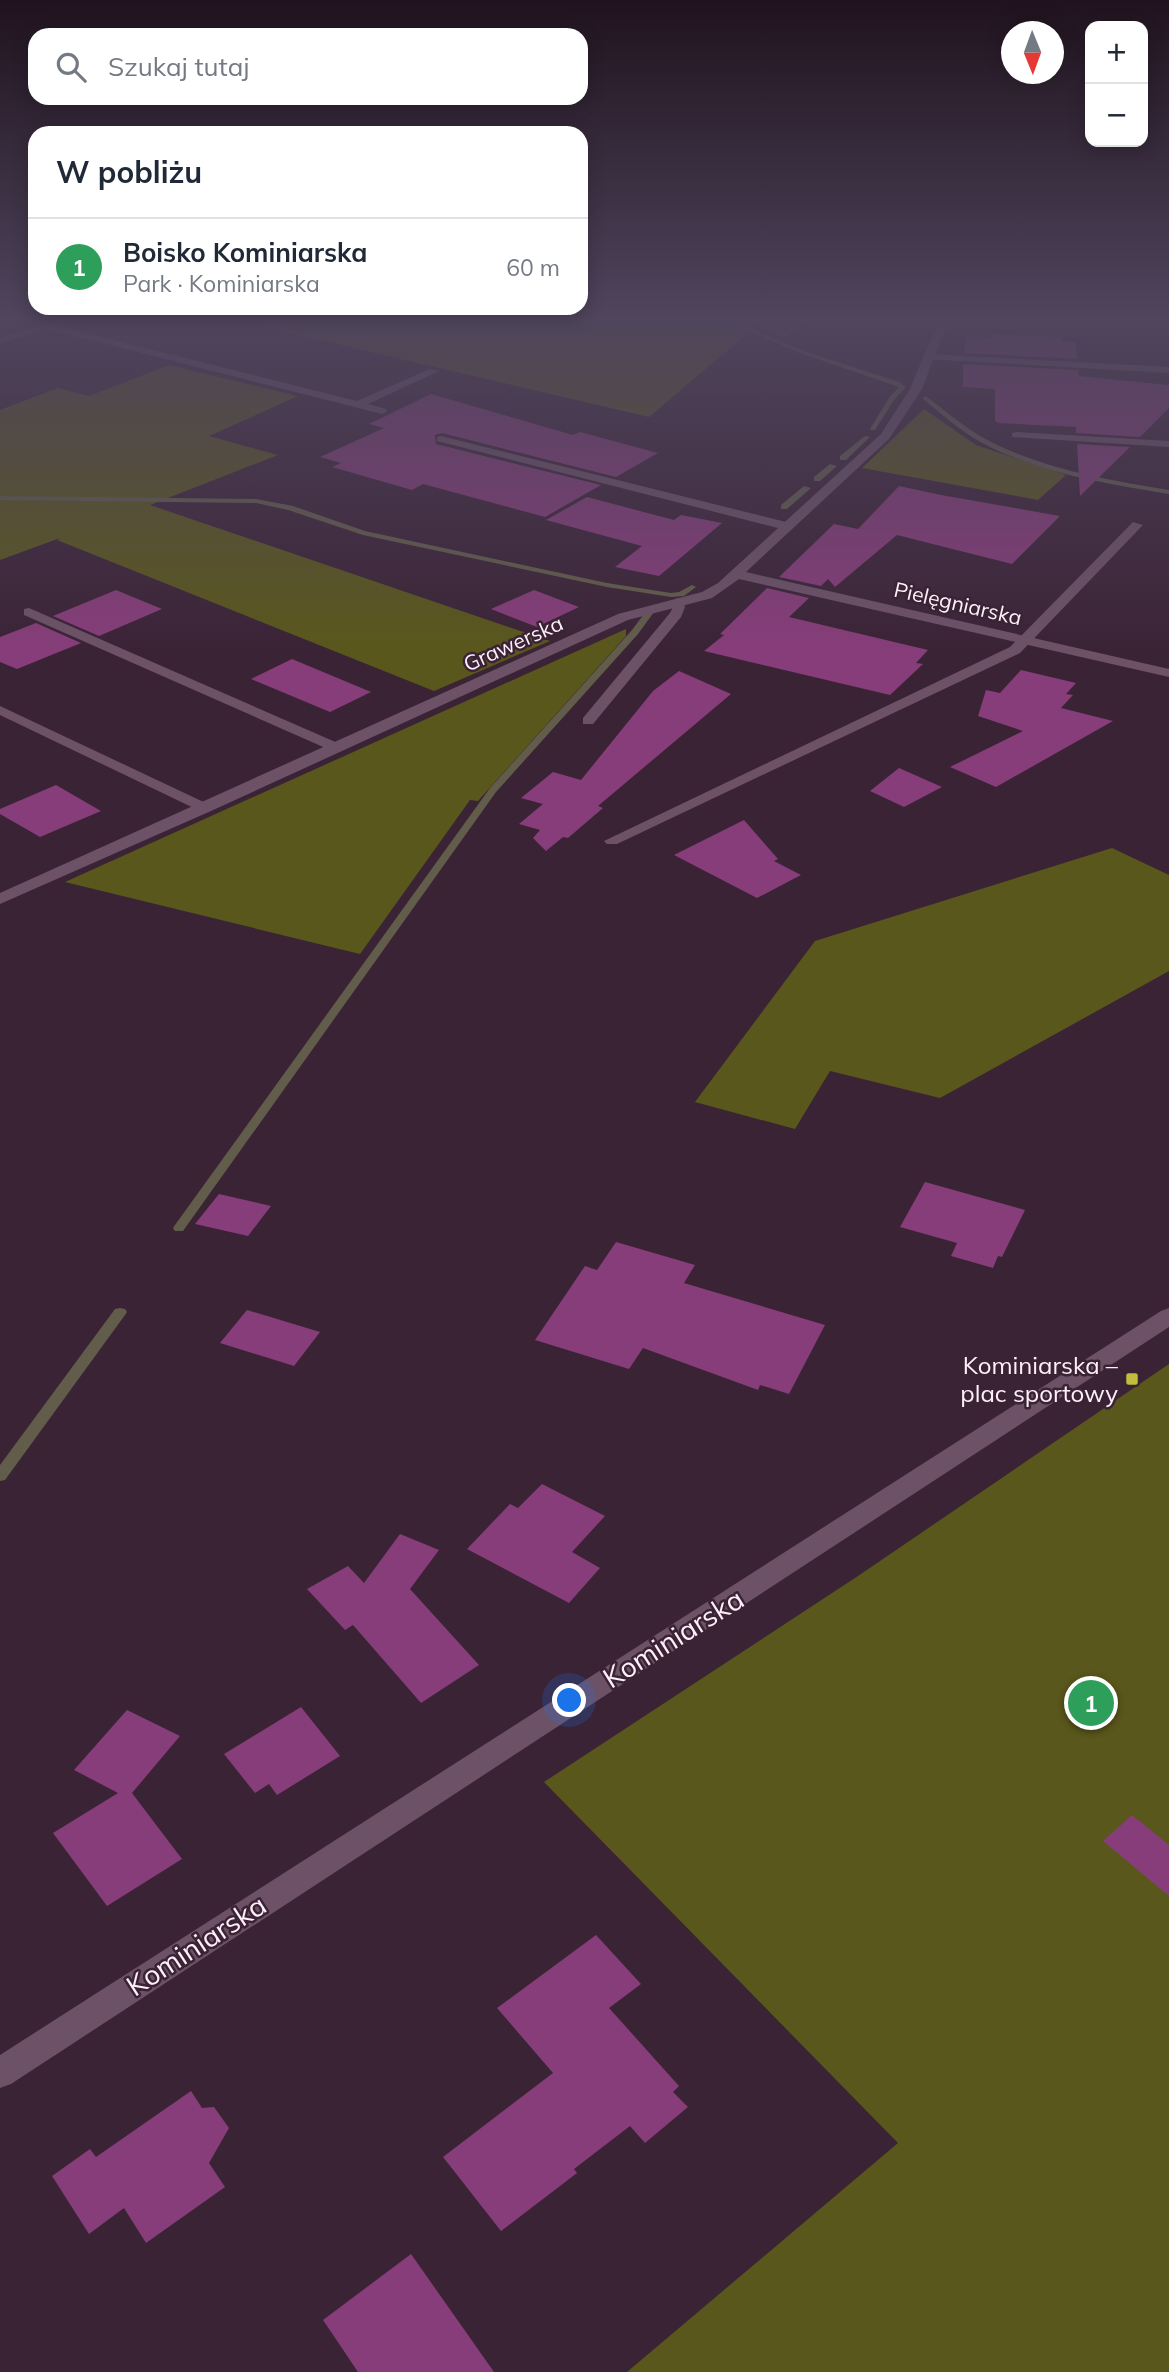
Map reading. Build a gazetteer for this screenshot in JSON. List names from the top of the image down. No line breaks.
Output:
{"streets":{"street":["Pielęgniarska","Grawerska","Kominiarska"]},"crossings":[["Pielęgniarska","Grawerska"]],"places":{"transit":["Kominiarska – plac sportowy"]},"north":"bottom","page":{"map_buttons":["+","−"],"search":"Szukaj tutaj","heading":"W pobliżu","list":[{"mark":"1","name":"Boisko Kominiarska","note":"Park · Kominiarska","value":"60 m"}],"pins":"1"}}
